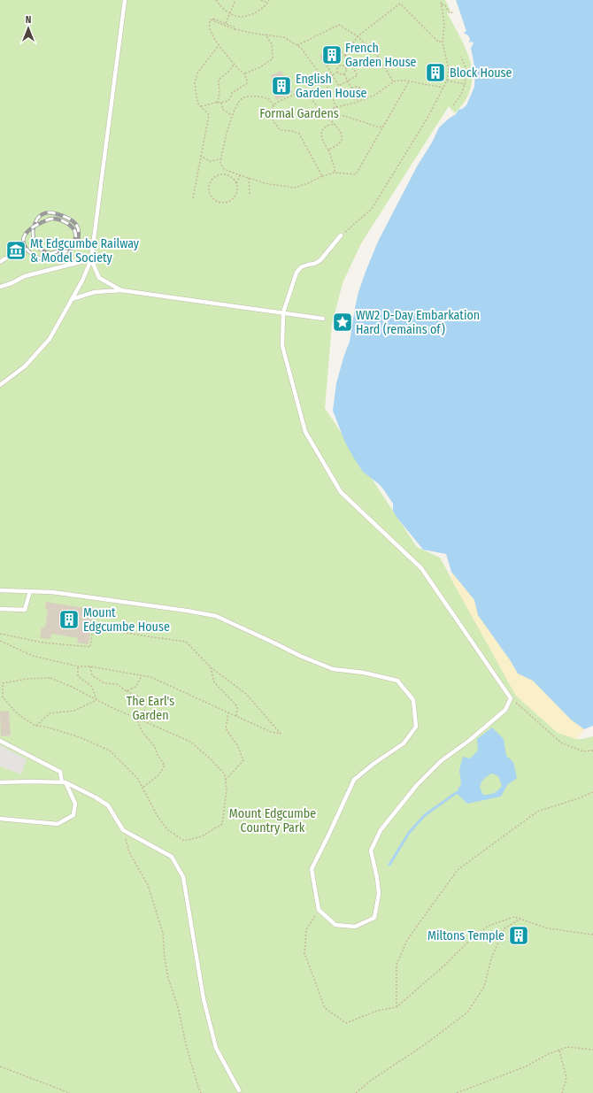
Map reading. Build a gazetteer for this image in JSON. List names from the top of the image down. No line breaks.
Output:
{"parks":["Formal Gardens","The Earl's Garden","Mount Edgcumbe Country Park"],"places":{"building":["French Garden House","Block House","English Garden House","Mount Edgcumbe House","Miltons Temple"],"museum":["Mt Edgcumbe Railway & Model Society"],"place":["WW2 D-Day Embarkation Hard (remains of)"]},"north":"top"}
